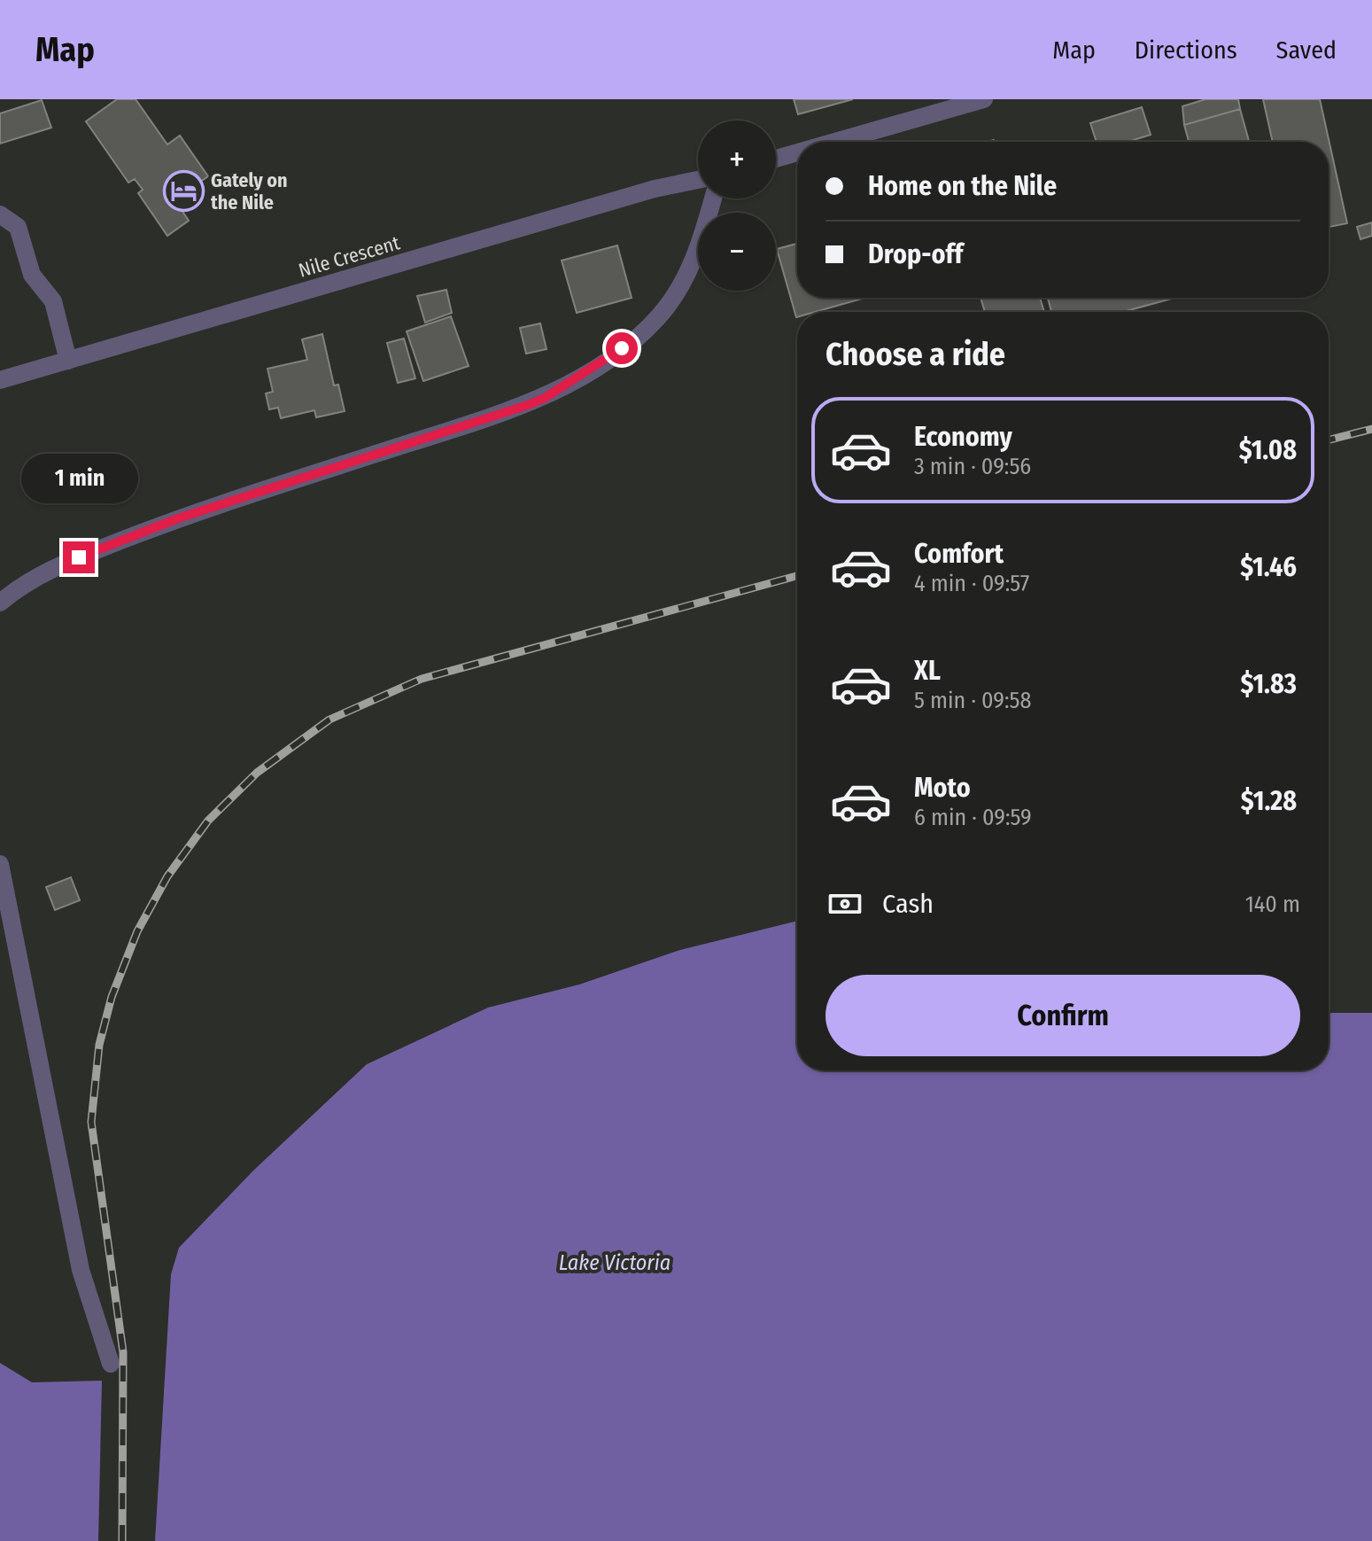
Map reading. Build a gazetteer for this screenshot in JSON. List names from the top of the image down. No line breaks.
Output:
{"streets":{"street":["Nile Crescent"]},"water":["Lake Victoria"],"places":{"hotel":["Gately on the Nile"]},"page":{"header":"Map","nav":["Map","Directions","Saved"],"map_buttons":["+","−"],"banner":["Home on the Nile","Drop-off"],"heading":"Choose a ride","list":[{"name":"Economy","note":"3 min · 09:56","value":"$1.08"},{"name":"Comfort","note":"4 min · 09:57","value":"$1.46"},{"name":"XL","note":"5 min · 09:58","value":"$1.83"},{"name":"Moto","note":"6 min · 09:59","value":"$1.28"}],"bubble":"1 min","pay":["Cash","140 m"],"buttons":"Confirm"}}
